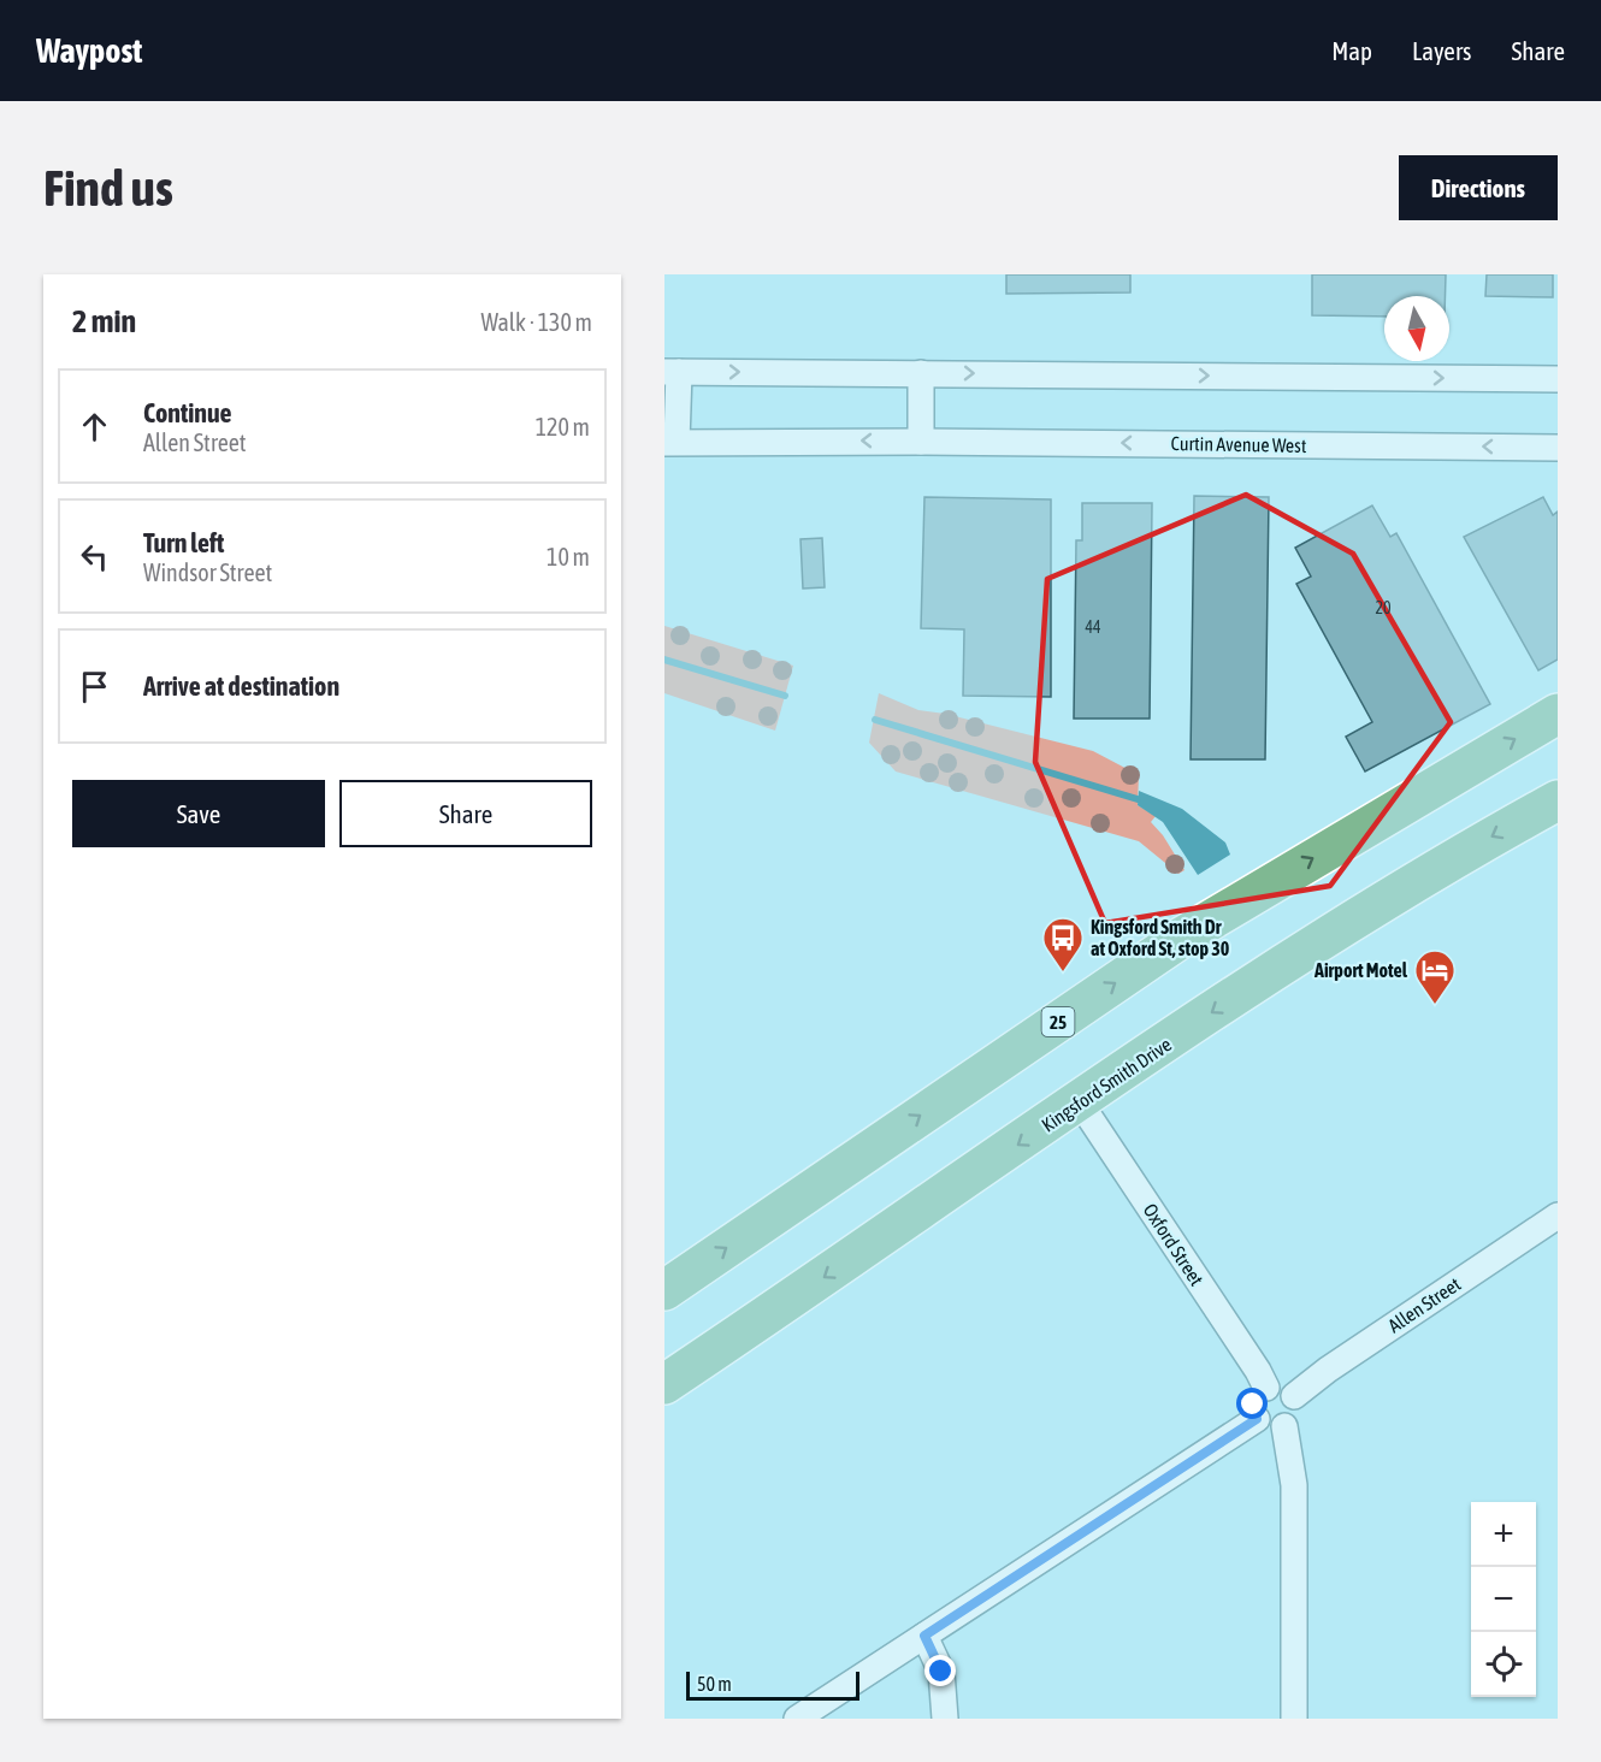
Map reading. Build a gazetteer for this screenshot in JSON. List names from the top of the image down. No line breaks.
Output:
{"streets":{"highway":["25","Kingsford Smith Drive"],"street":["Curtin Avenue West","Oxford Street","Allen Street"]},"crossings":[["Kingsford Smith Drive","Oxford Street"],["Oxford Street","Allen Street"]],"places":{"bus stop":["Kingsford Smith Dr at Oxford St, stop 30"],"hotel":["Airport Motel"]},"house_numbers":["20","44"],"scale_bar":"50 m","north":"bottom","page":{"header":"Waypost","nav":["Map","Layers","Share"],"buttons":["Directions",["Save","Share"]],"title":"Find us","heading":["2 min","Walk · 130 m"],"list":[["Continue","Allen Street","120 m"],["Turn left","Windsor Street","10 m"],"Arrive at destination"],"map_buttons":["+","−"],"scale":"50 m"}}
